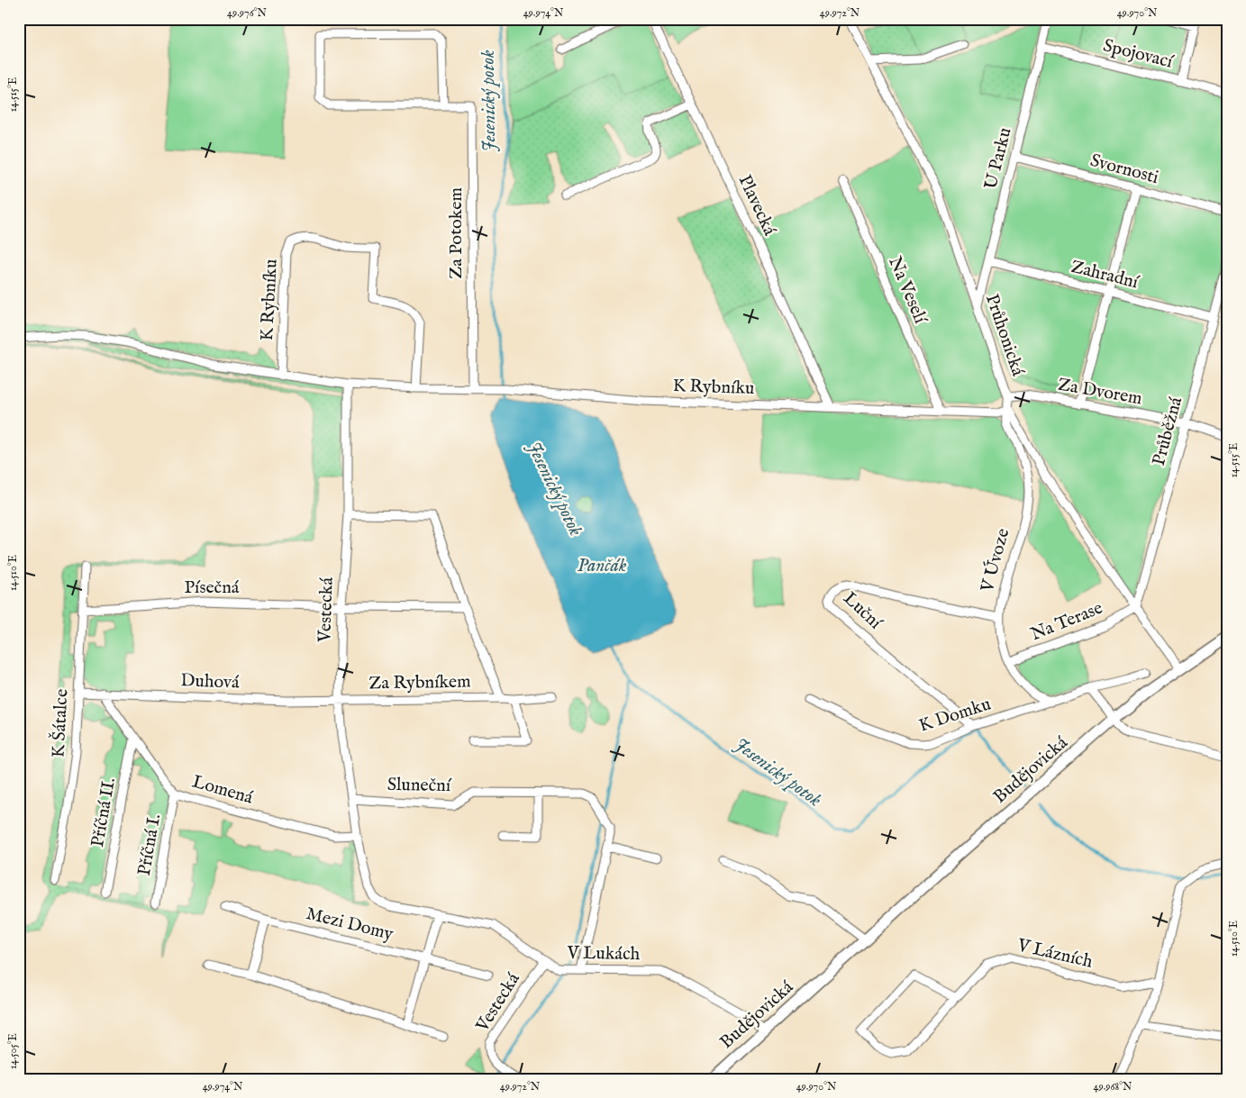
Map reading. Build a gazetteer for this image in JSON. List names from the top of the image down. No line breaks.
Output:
{"streets":{"main road":["Budějovická"],"street":["Spojovací","U Parku","Svornosti","Plavecká","Za Potokem","Zahradní","Na Veselí","K Rybníku","Průhonická","Za Dvorem","Průběžná","V Úvoze","Písečná","Vestecká","Luční","Na Terase","Duhová","Za Rybníkem","K Domku","K Šátalce","Sluneční","Lomená","Příčná II.","Příčná I.","Mezi Domy","V Lukách","V Lázních"]},"crossings":[["Spojovací","U Parku"],["U Parku","Svornosti"],["U Parku","Zahradní"],["U Parku","Průhonická"],["Plavecká","K Rybníku"],["Za Potokem","K Rybníku"],["Zahradní","Průběžná"],["Na Veselí","K Rybníku"],["K Rybníku","Průhonická"],["K Rybníku","V Úvoze"],["K Rybníku","Vestecká"],["Průhonická","Za Dvorem"],["Průhonická","Průběžná"],["Průhonická","V Úvoze"],["Průhonická","Na Terase"],["Průhonická","Budějovická"],["Za Dvorem","Průběžná"],["Průběžná","Na Terase"],["V Úvoze","Luční"],["V Úvoze","Na Terase"],["V Úvoze","K Domku"],["Písečná","Vestecká"],["Písečná","K Šátalce"],["Vestecká","Duhová"],["Vestecká","Za Rybníkem"],["Vestecká","Sluneční"],["Vestecká","Lomená"],["Vestecká","V Lukách"],["Luční","K Domku"],["Duhová","Za Rybníkem"],["Duhová","K Šátalce"],["Duhová","Lomená"],["Budějovická","V Lukách"],["Sluneční","V Lukách"],["Lomená","Příčná II."],["Lomená","Příčná I."],["Lomená","V Lukách"]],"water":["Jesenický potok","Pančák"],"coordinates":["49.976°N","49.974°N","49.972°N","49.970°N","14.515°E","14.510°E","14.505°E","49.968°N"]}
